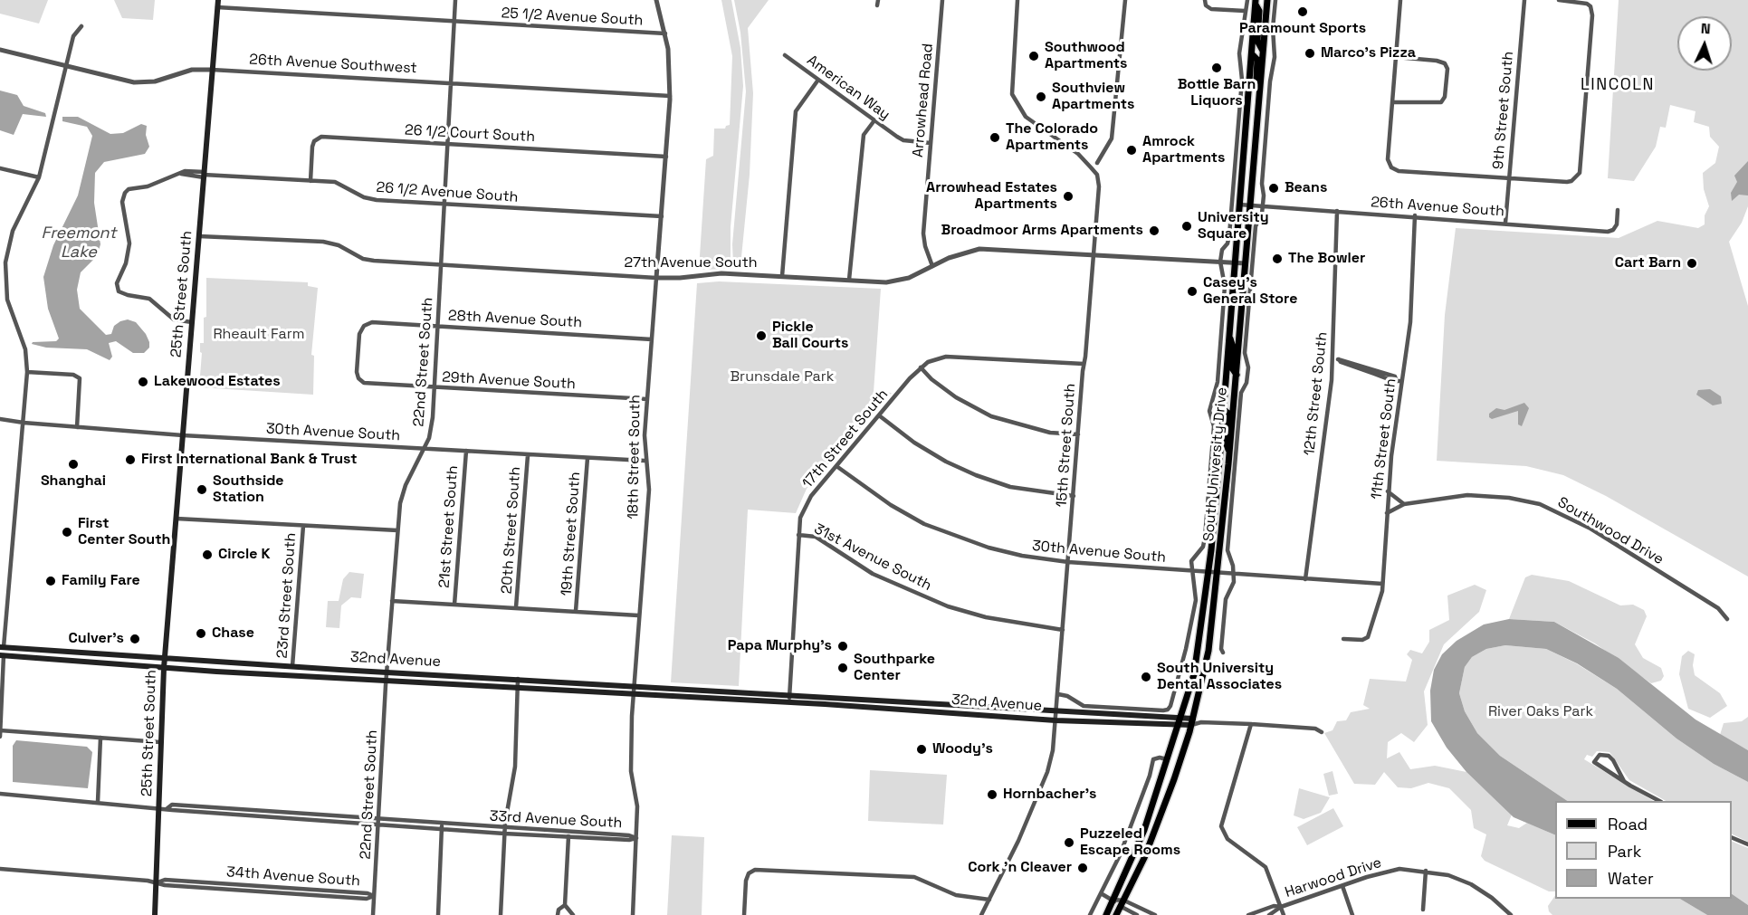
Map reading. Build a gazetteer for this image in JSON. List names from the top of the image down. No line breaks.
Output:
{"streets":{"main road":["25th Street South","South University Drive","32nd Avenue"],"street":["25 1/2 Avenue South","26th Avenue Southwest","American Way","Arrowhead Road","9th Street South","26 1/2 Court South","26 1/2 Avenue South","26th Avenue South","27th Avenue South","28th Avenue South","22nd Street South","29th Avenue South","12th Street South","30th Avenue South","17th Street South","11th Street South","15th Street South","18th Street South","21st Street South","20th Street South","Southwood Drive","19th Street South","31st Avenue South","23rd Street South","33rd Avenue South","34th Avenue South","Harwood Drive"]},"crossings":[["25 1/2 Avenue South","25th Street South"],["25 1/2 Avenue South","22nd Street South"],["25 1/2 Avenue South","18th Street South"],["26th Avenue Southwest","25th Street South"],["26th Avenue Southwest","22nd Street South"],["26th Avenue Southwest","18th Street South"],["American Way","Arrowhead Road"],["Arrowhead Road","27th Avenue South"],["9th Street South","26th Avenue South"],["26 1/2 Court South","26 1/2 Avenue South"],["26 1/2 Court South","22nd Street South"],["26 1/2 Court South","18th Street South"],["26 1/2 Avenue South","25th Street South"],["26 1/2 Avenue South","22nd Street South"],["26 1/2 Avenue South","18th Street South"],["26th Avenue South","12th Street South"],["26th Avenue South","11th Street South"],["26th Avenue South","South University Drive"],["27th Avenue South","25th Street South"],["27th Avenue South","22nd Street South"],["27th Avenue South","15th Street South"],["27th Avenue South","18th Street South"],["27th Avenue South","South University Drive"],["25th Street South","30th Avenue South"],["25th Street South","32nd Avenue"],["25th Street South","33rd Avenue South"],["25th Street South","34th Avenue South"],["28th Avenue South","22nd Street South"],["28th Avenue South","29th Avenue South"],["28th Avenue South","18th Street South"],["22nd Street South","29th Avenue South"],["22nd Street South","30th Avenue South"],["22nd Street South","32nd Avenue"],["22nd Street South","33rd Avenue South"],["22nd Street South","34th Avenue South"],["29th Avenue South","18th Street South"],["12th Street South","30th Avenue South"],["30th Avenue South","17th Street South"],["30th Avenue South","11th Street South"],["30th Avenue South","15th Street South"],["30th Avenue South","18th Street South"],["30th Avenue South","South University Drive"],["30th Avenue South","21st Street South"],["30th Avenue South","20th Street South"],["30th Avenue South","19th Street South"],["17th Street South","31st Avenue South"],["17th Street South","32nd Avenue"],["11th Street South","Southwood Drive"],["15th Street South","31st Avenue South"],["15th Street South","32nd Avenue"],["18th Street South","32nd Avenue"],["18th Street South","33rd Avenue South"],["South University Drive","32nd Avenue"],["23rd Street South","32nd Avenue"]],"districts":["LINCOLN"],"water":["Freemont Lake"],"parks":["Rheault Farm","Brunsdale Park","River Oaks Park"],"places":["Paramount Sports","Marco's Pizza","Southwood Apartments","Bottle Barn Liquors","Southview Apartments","The Colorado Apartments","Amrock Apartments","Beans","Arrowhead Estates Apartments","University Square","Broadmoor Arms Apartments","The Bowler","Cart Barn","Casey's General Store","Pickle Ball Courts","Lakewood Estates","First International Bank & Trust","Shanghai","Southside Station","First Center South","Circle K","Family Fare","Chase","Culver's","Papa Murphy's","Southparke Center","South University Dental Associates","Woody's","Hornbacher's","Puzzeled Escape Rooms","Cork 'n Cleaver"],"legend":["Road","Park","Water"],"north":"top"}
